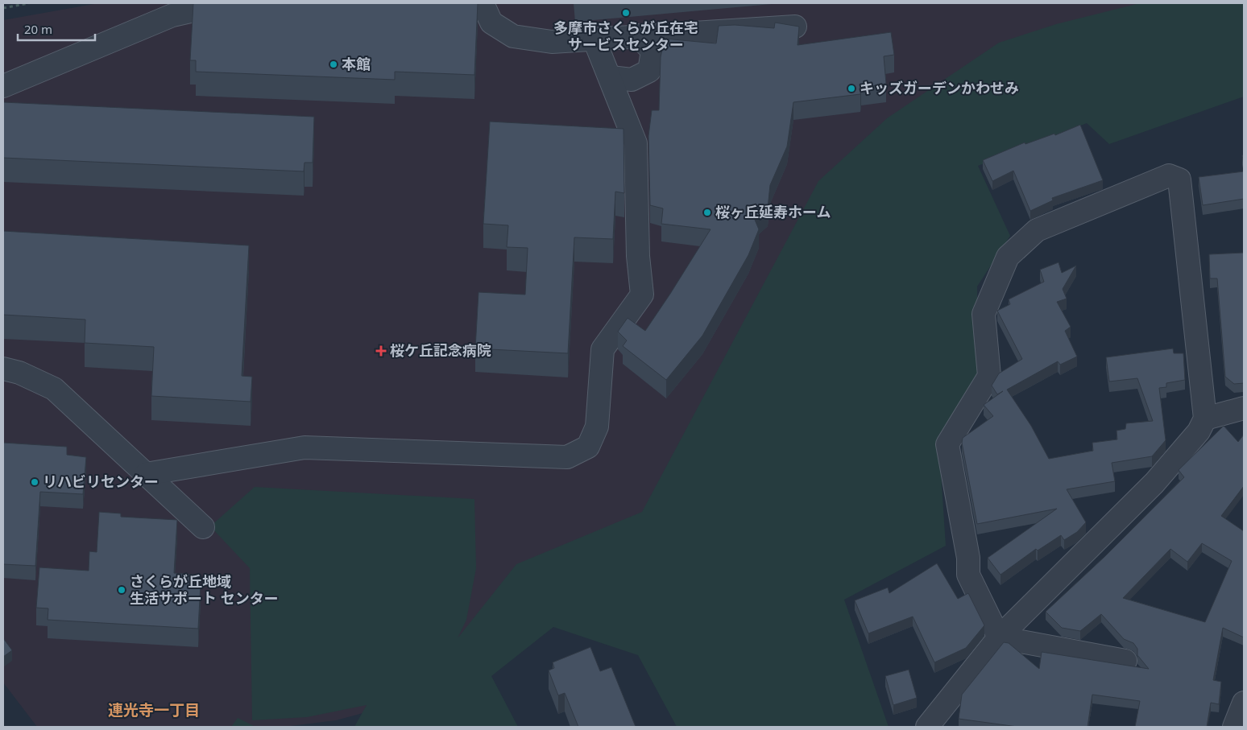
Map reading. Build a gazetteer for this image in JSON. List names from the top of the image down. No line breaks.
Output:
{"districts":["連光寺一丁目"],"places":{"other":["多摩市さくらが丘在宅 サービスセンター","本館","キッズガーデンかわせみ","桜ヶ丘延寿ホーム","リハビリセンター","さくらが丘地域 生活サポート センター"],"health":["桜ケ丘記念病院"]},"scale_bar":"20 m"}
